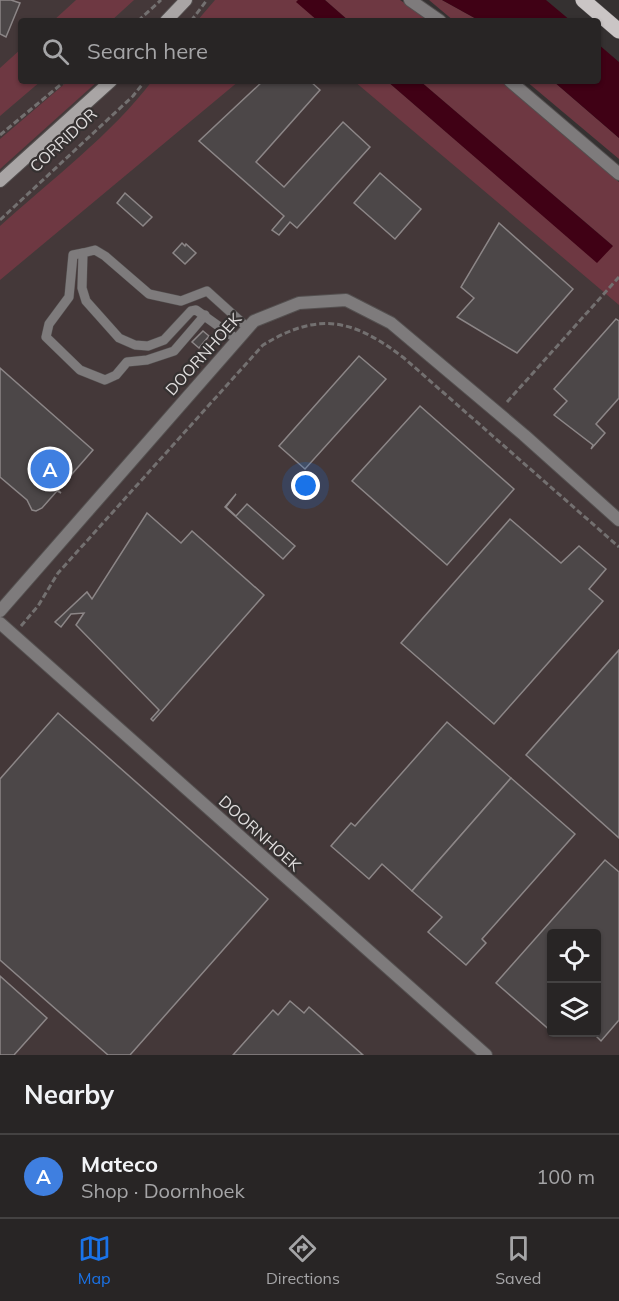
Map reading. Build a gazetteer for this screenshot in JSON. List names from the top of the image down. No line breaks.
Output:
{"streets":{"main road":["CORRIDOR"],"street":["DOORNHOEK"]},"page":{"search":"Search here","pins":"A","heading":"Nearby","list":[{"mark":"A","name":"Mateco","note":"Shop · Doornhoek","value":"100 m"}],"nav":["Map","Directions","Saved"]}}
